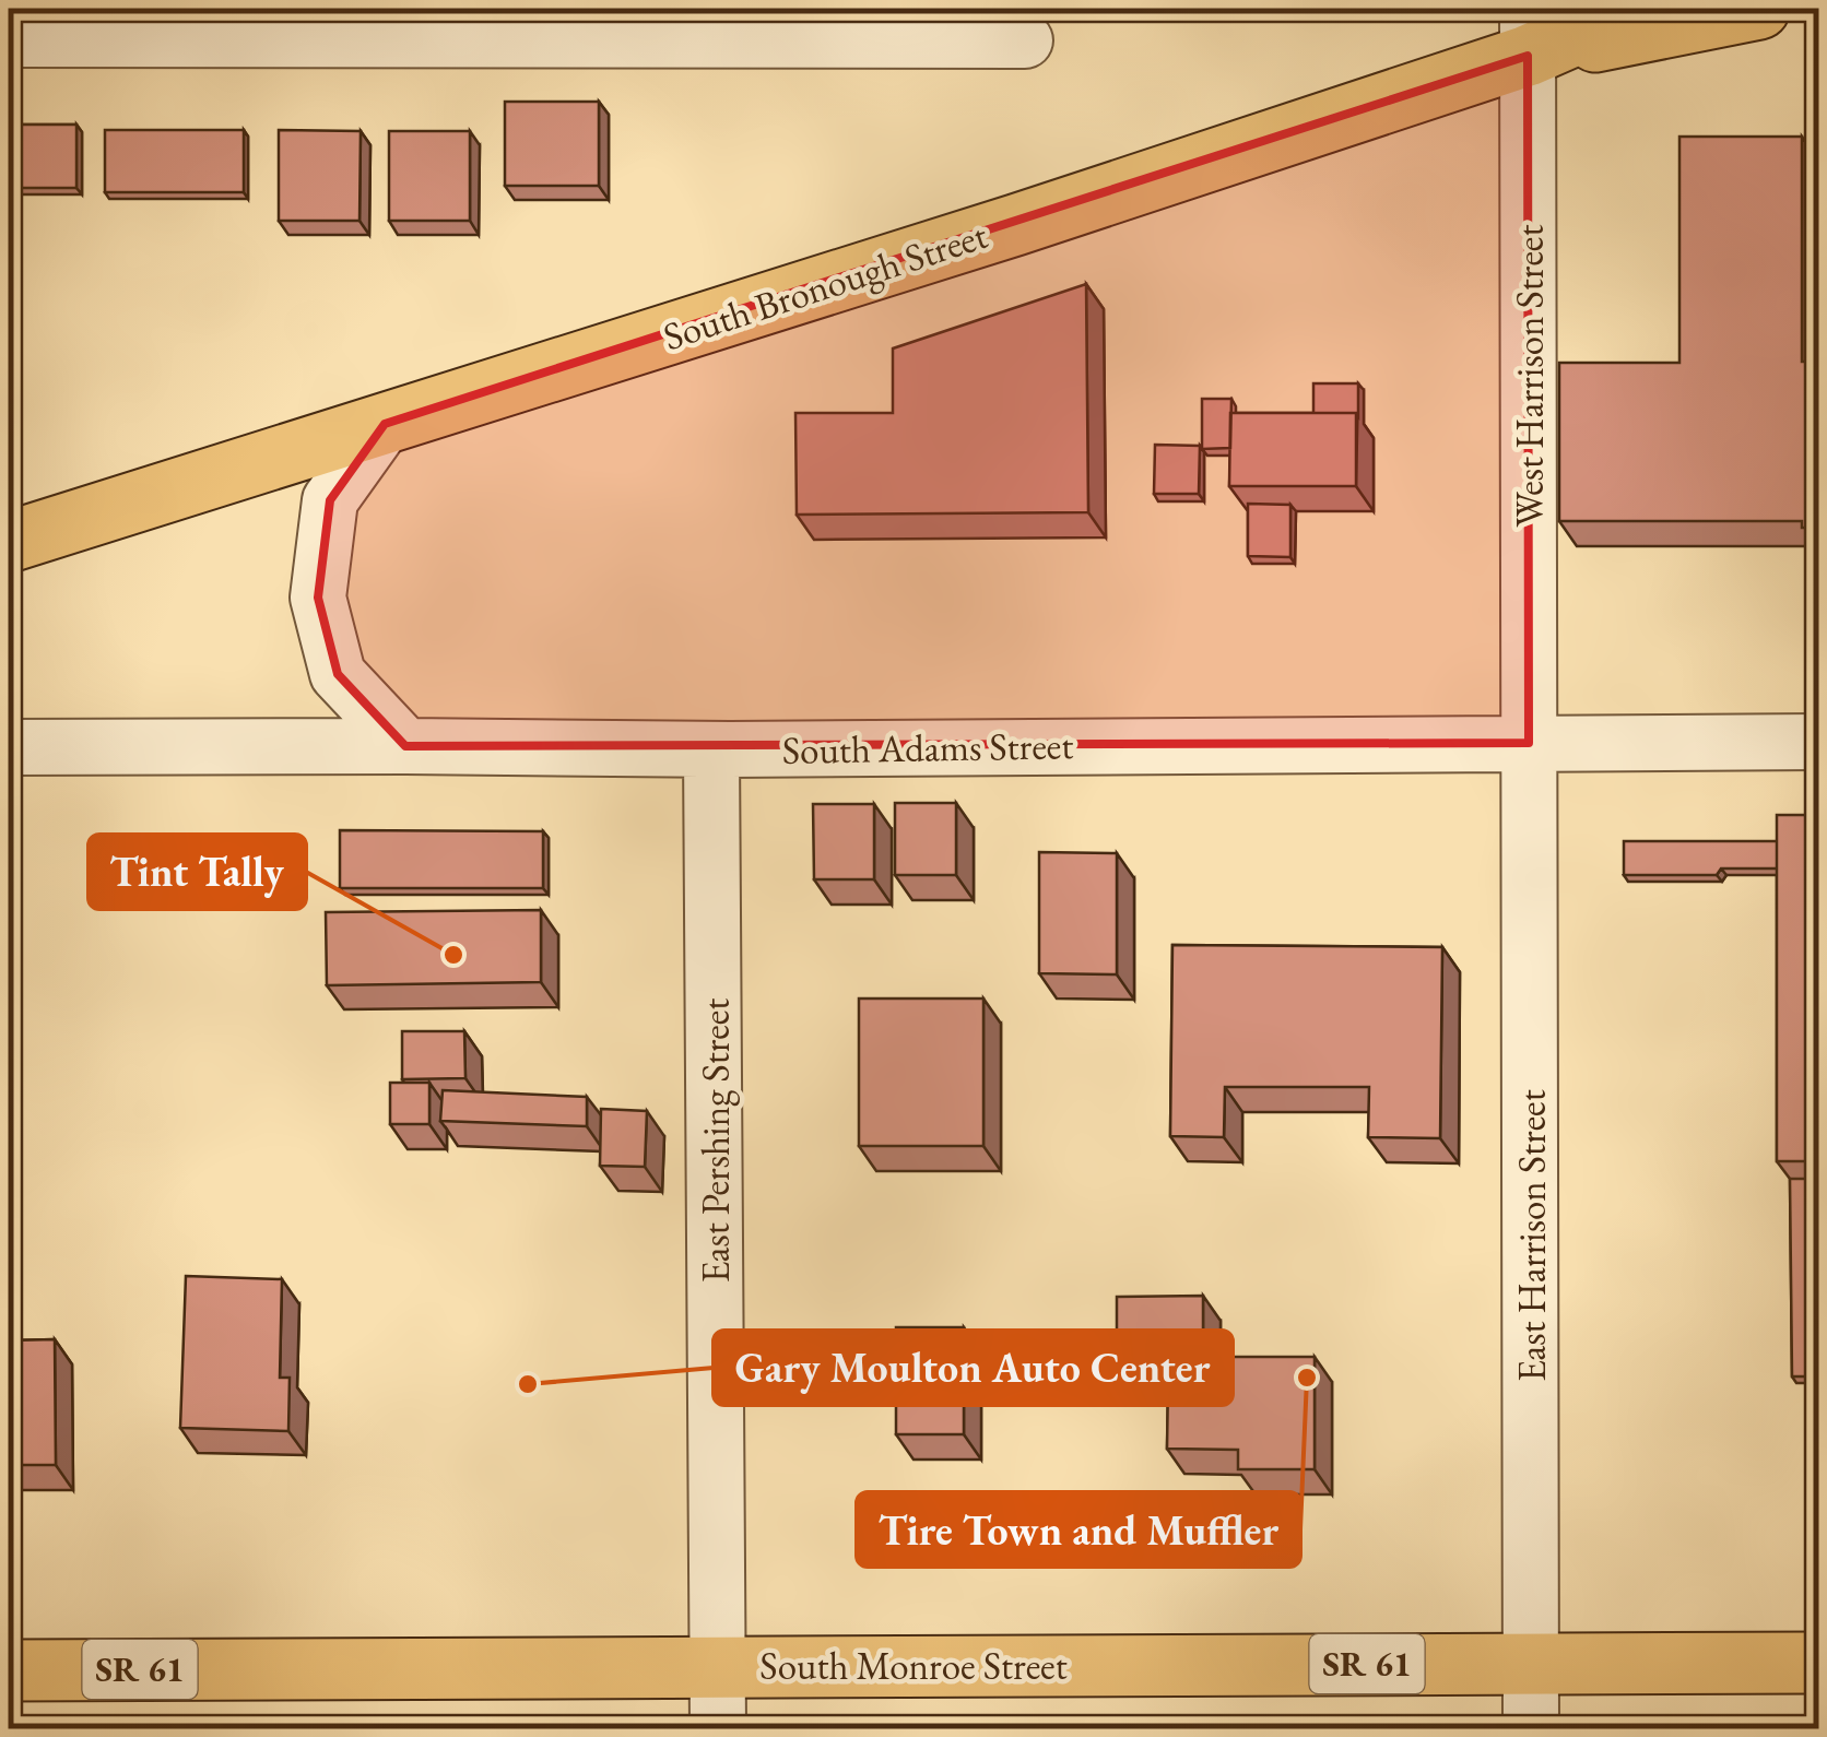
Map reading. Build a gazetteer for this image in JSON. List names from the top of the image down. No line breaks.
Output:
{"streets":{"main road":["South Bronough Street","SR 61","South Monroe Street"],"street":["West Harrison Street","South Adams Street","East Pershing Street","East Harrison Street"]},"crossings":[["South Bronough Street","West Harrison Street"],["West Harrison Street","South Adams Street"],["West Harrison Street","East Harrison Street"],["South Adams Street","East Pershing Street"],["South Adams Street","East Harrison Street"],["East Pershing Street","South Monroe Street"],["East Harrison Street","South Monroe Street"]],"places":["Tint Tally","Tire Town and Muffler","Gary Moulton Auto Center"]}
